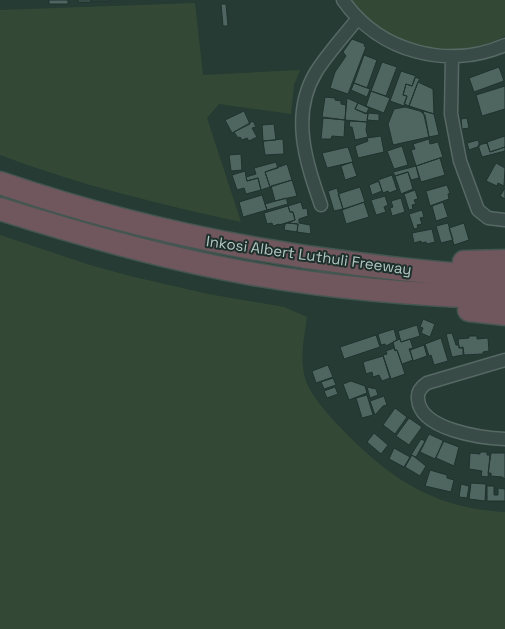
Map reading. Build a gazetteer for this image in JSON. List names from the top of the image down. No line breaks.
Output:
{"streets":{"highway":["Inkosi Albert Luthuli Freeway"]}}
